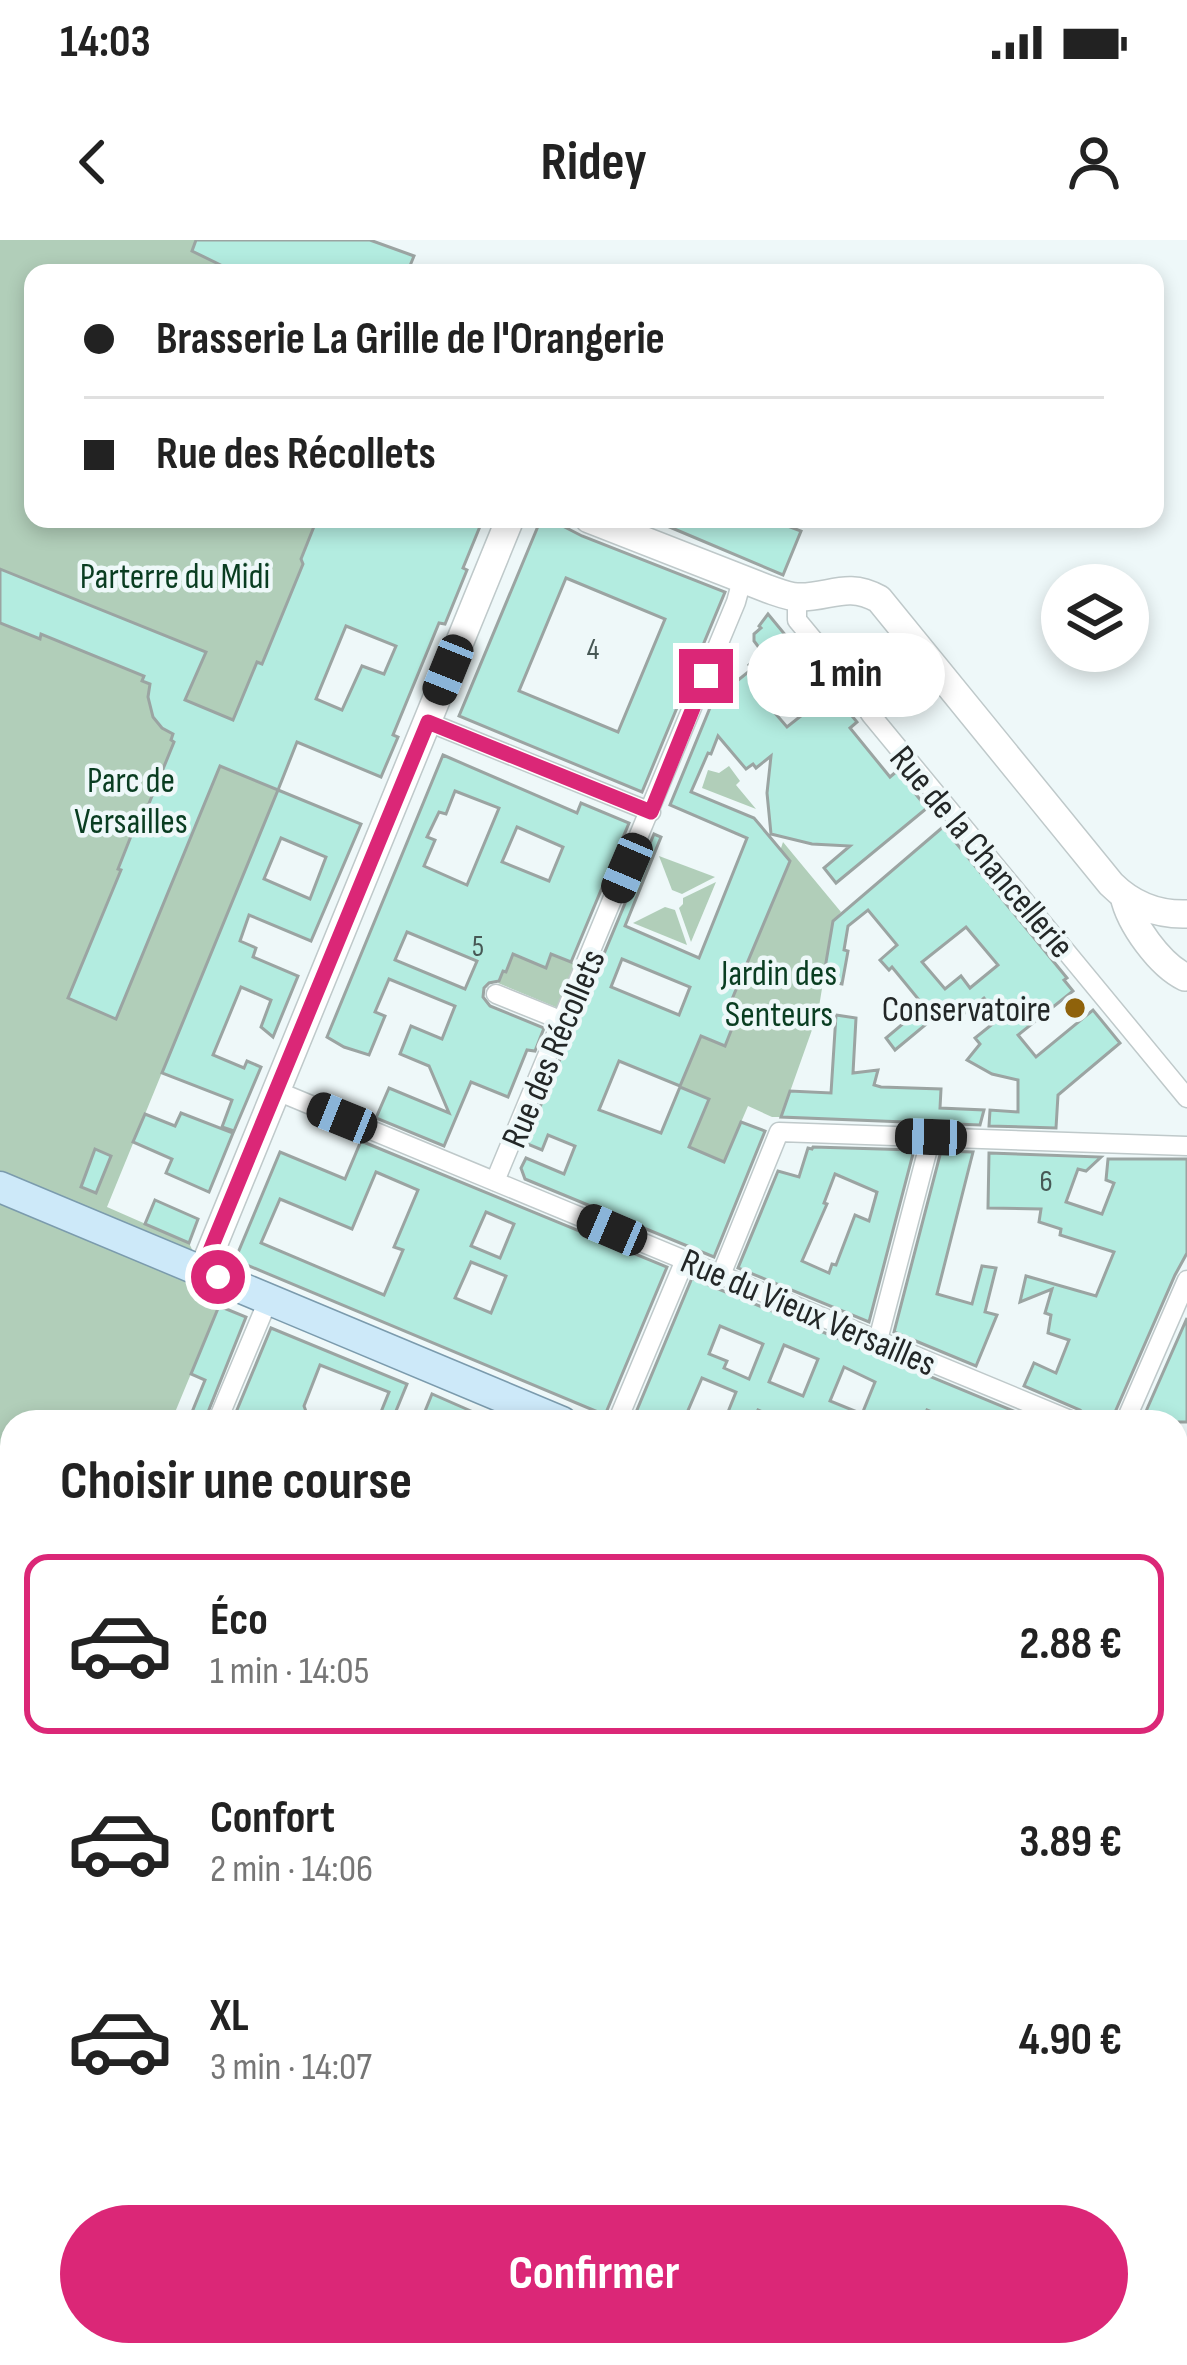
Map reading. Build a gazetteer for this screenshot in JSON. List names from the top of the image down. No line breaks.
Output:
{"streets":{"street":["Rue de la Chancellerie","Rue des Récollets","Rue du Vieux Versailles"]},"crossings":[["Rue des Récollets","Rue du Vieux Versailles"]],"parks":["Parterre du Midi","Parc de Versailles","Jardin des Senteurs"],"places":["Conservatoire"],"house_numbers":["4","5","6"],"page":{"status":"14:03","header":"Ridey","banner":["Brasserie La Grille de l'Orangerie","Rue des Récollets"],"bubble":"1 min","heading":"Choisir une course","list":[{"name":"Éco","note":"1 min · 14:05","value":"2.88 €"},{"name":"Confort","note":"2 min · 14:06","value":"3.89 €"},{"name":"XL","note":"3 min · 14:07","value":"4.90 €"}],"buttons":"Confirmer"}}
